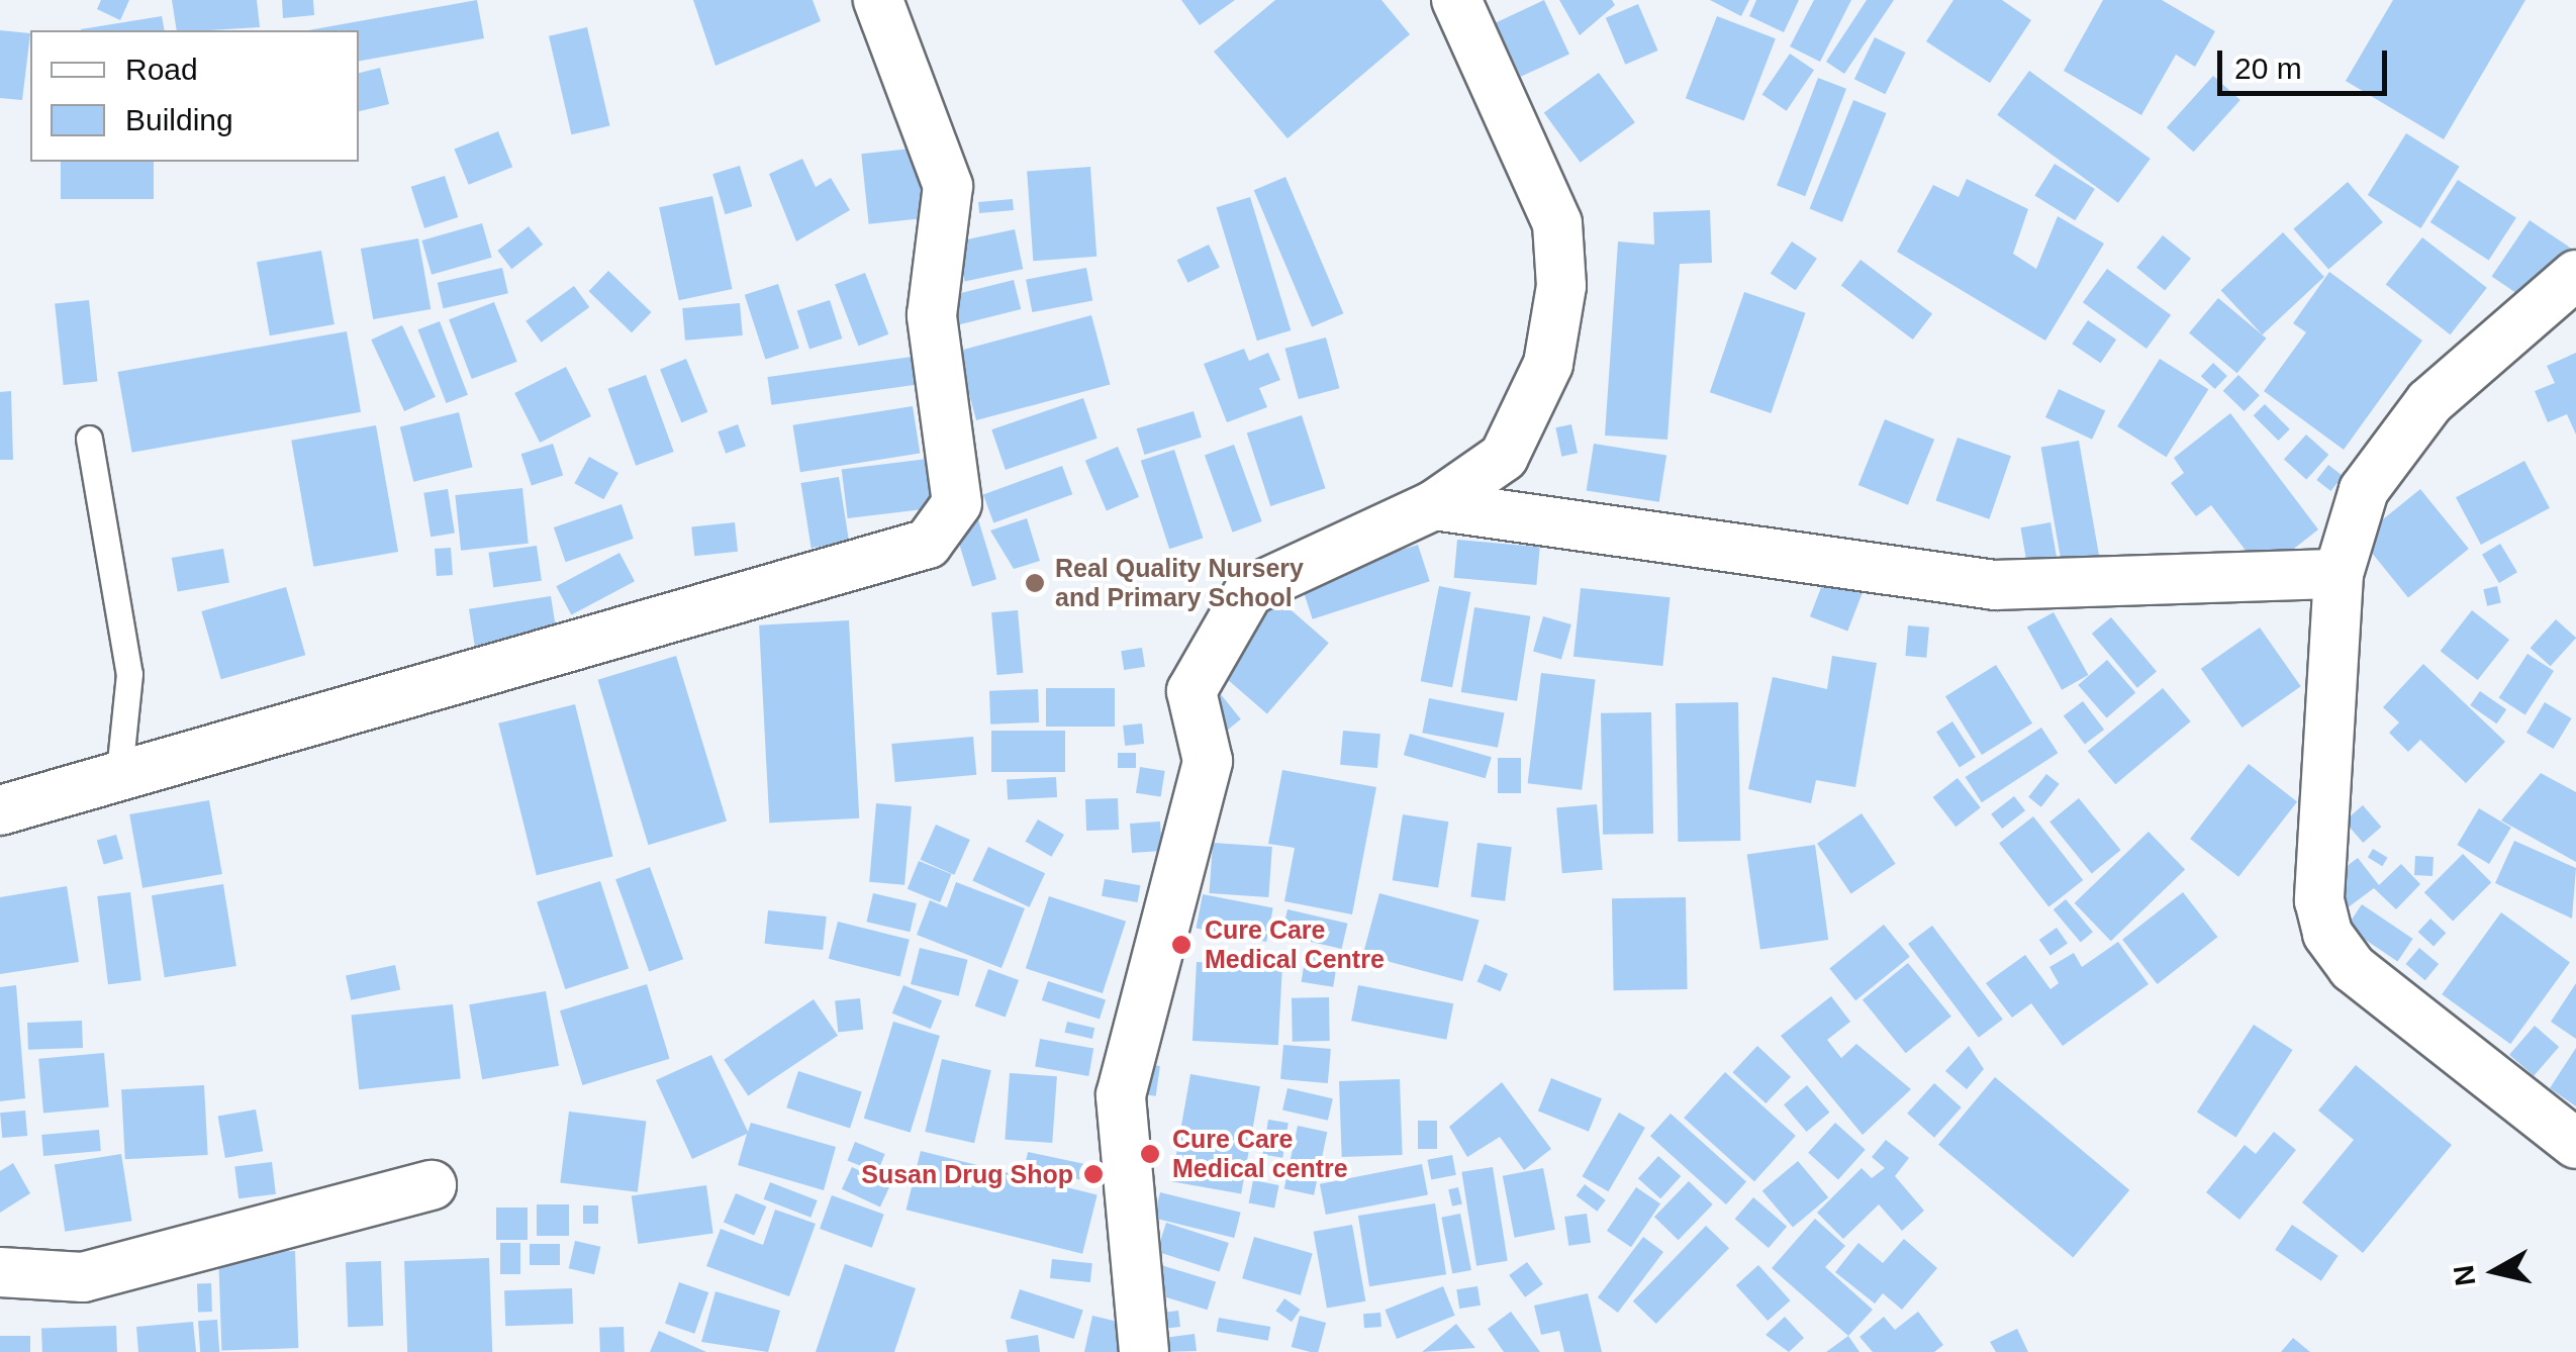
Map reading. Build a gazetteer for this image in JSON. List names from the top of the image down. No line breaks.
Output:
{"places":["Real Quality Nursery and Primary School","Cure Care Medical Centre","Cure Care Medical centre","Susan Drug Shop"],"legend":["Road","Building"],"scale_bar":"20 m","north":"left"}
